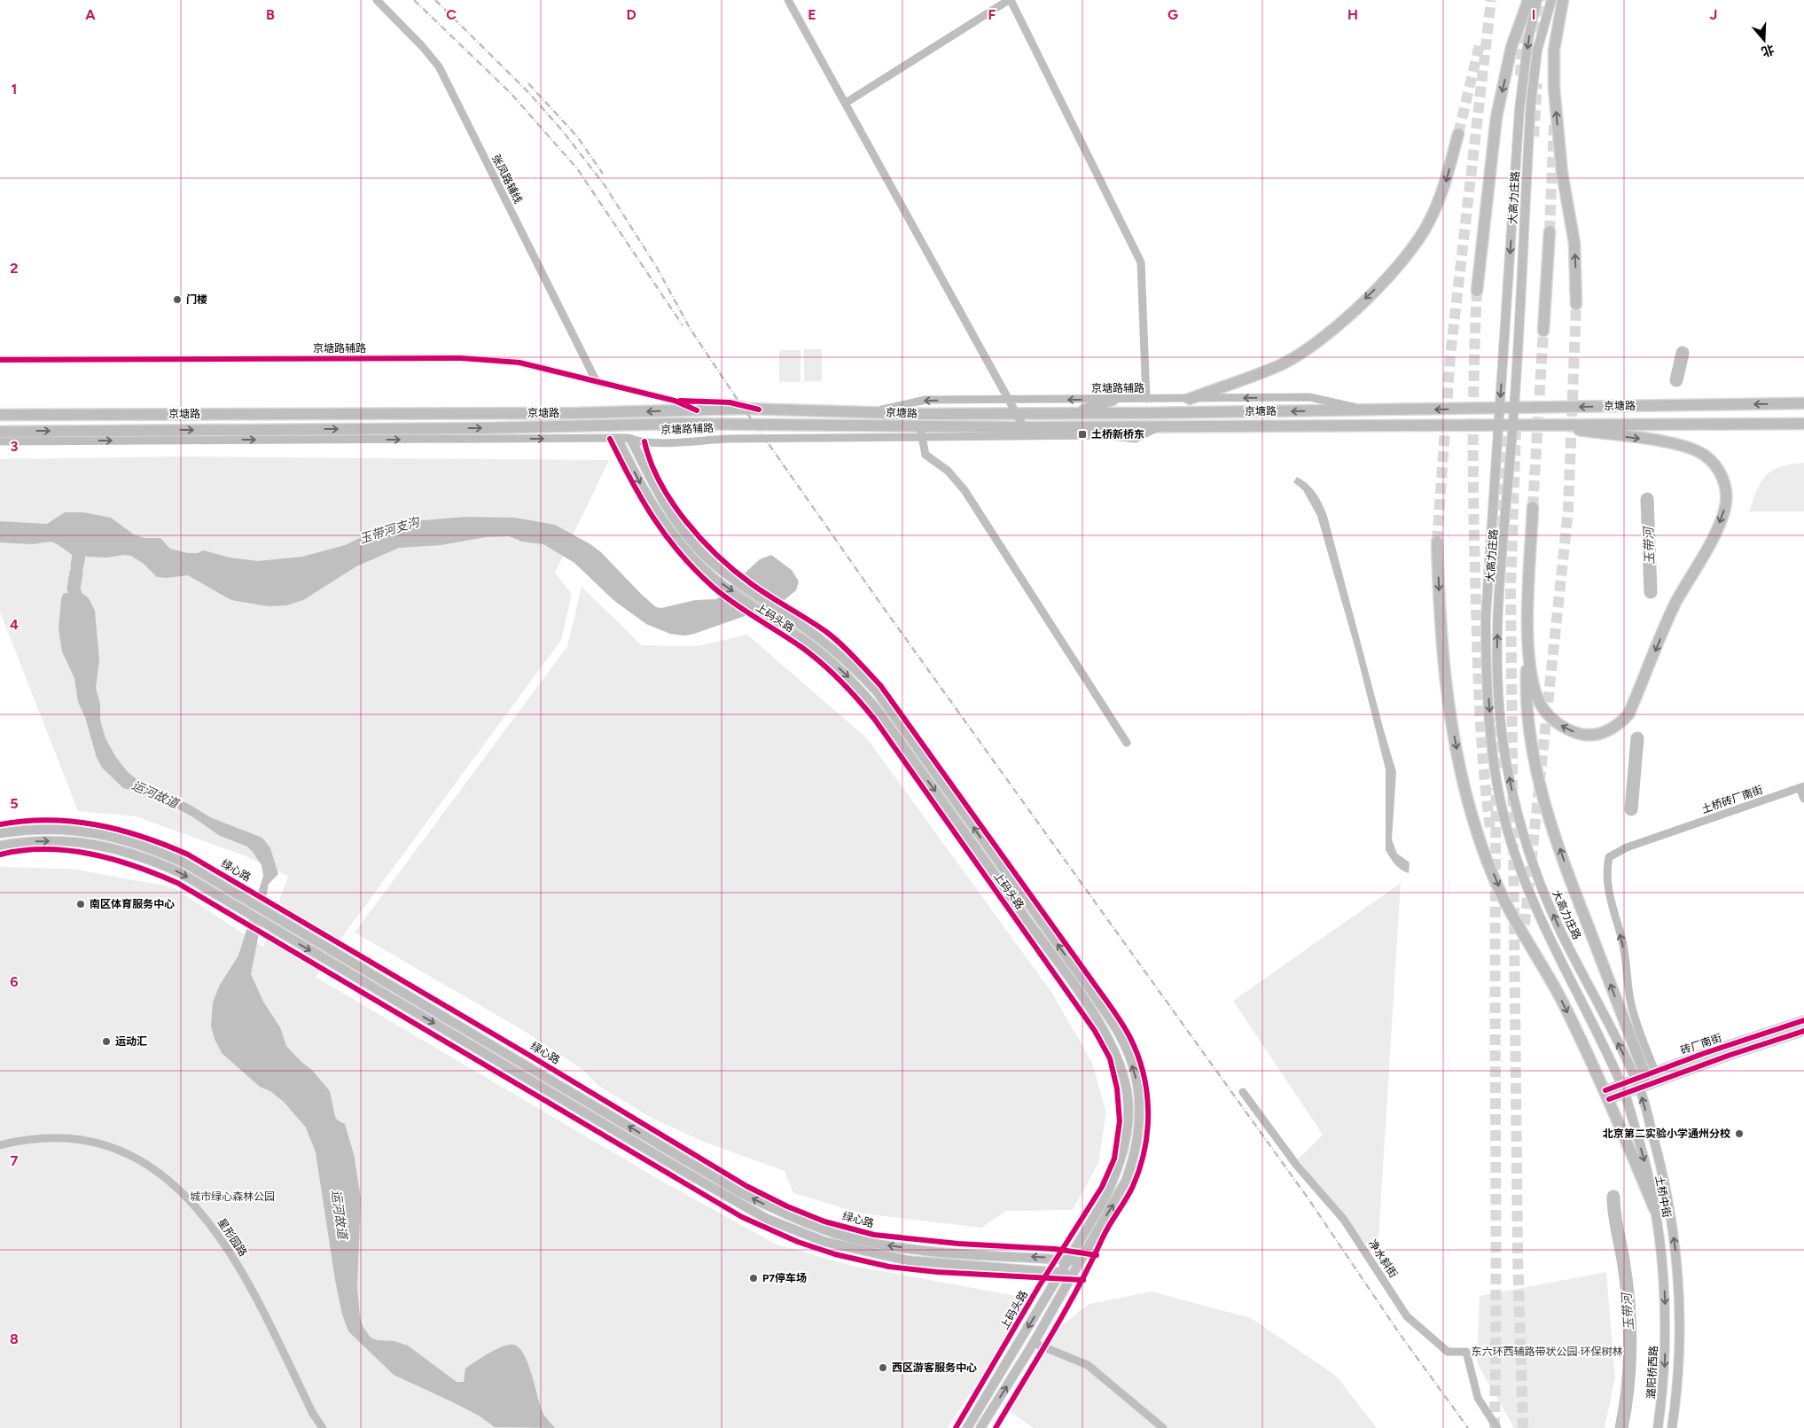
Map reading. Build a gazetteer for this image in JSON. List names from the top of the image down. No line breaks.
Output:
{"streets":{"highway":["京塘路"],"main road":["大高力庄路","上码头路","绿心路","砖厂南街","土桥中街","潞阳桥西路"],"street":["张凤路辅线","京塘路辅路","土桥砖厂南街","星形园路","净水斜街"]},"crossings":[["张凤路辅线","京塘路辅路"],["大高力庄路","京塘路"],["大高力庄路","土桥砖厂南街"],["大高力庄路","砖厂南街"],["大高力庄路","土桥中街"],["京塘路辅路","京塘路"],["京塘路辅路","上码头路"],["上码头路","绿心路"],["土桥砖厂南街","砖厂南街"],["砖厂南街","土桥中街"],["土桥中街","潞阳桥西路"]],"one_way":["土桥中街","潞阳桥西路"],"water":["玉带河支沟","玉带河","运河故道"],"parks":["城市绿心森林公园","东六环西辅路带状公园·环保树林"],"places":{"other":["门楼","南区体育服务中心","运动汇","北京第二实验小学通州分校","P7停车场","西区游客服务中心"],"transit":["土桥新桥东"]},"north":"bottom","grid":{"columns":["A","B","C","D","E","F","G","H","I","J"],"rows":["1","2","3","4","5","6","7","8"]}}
